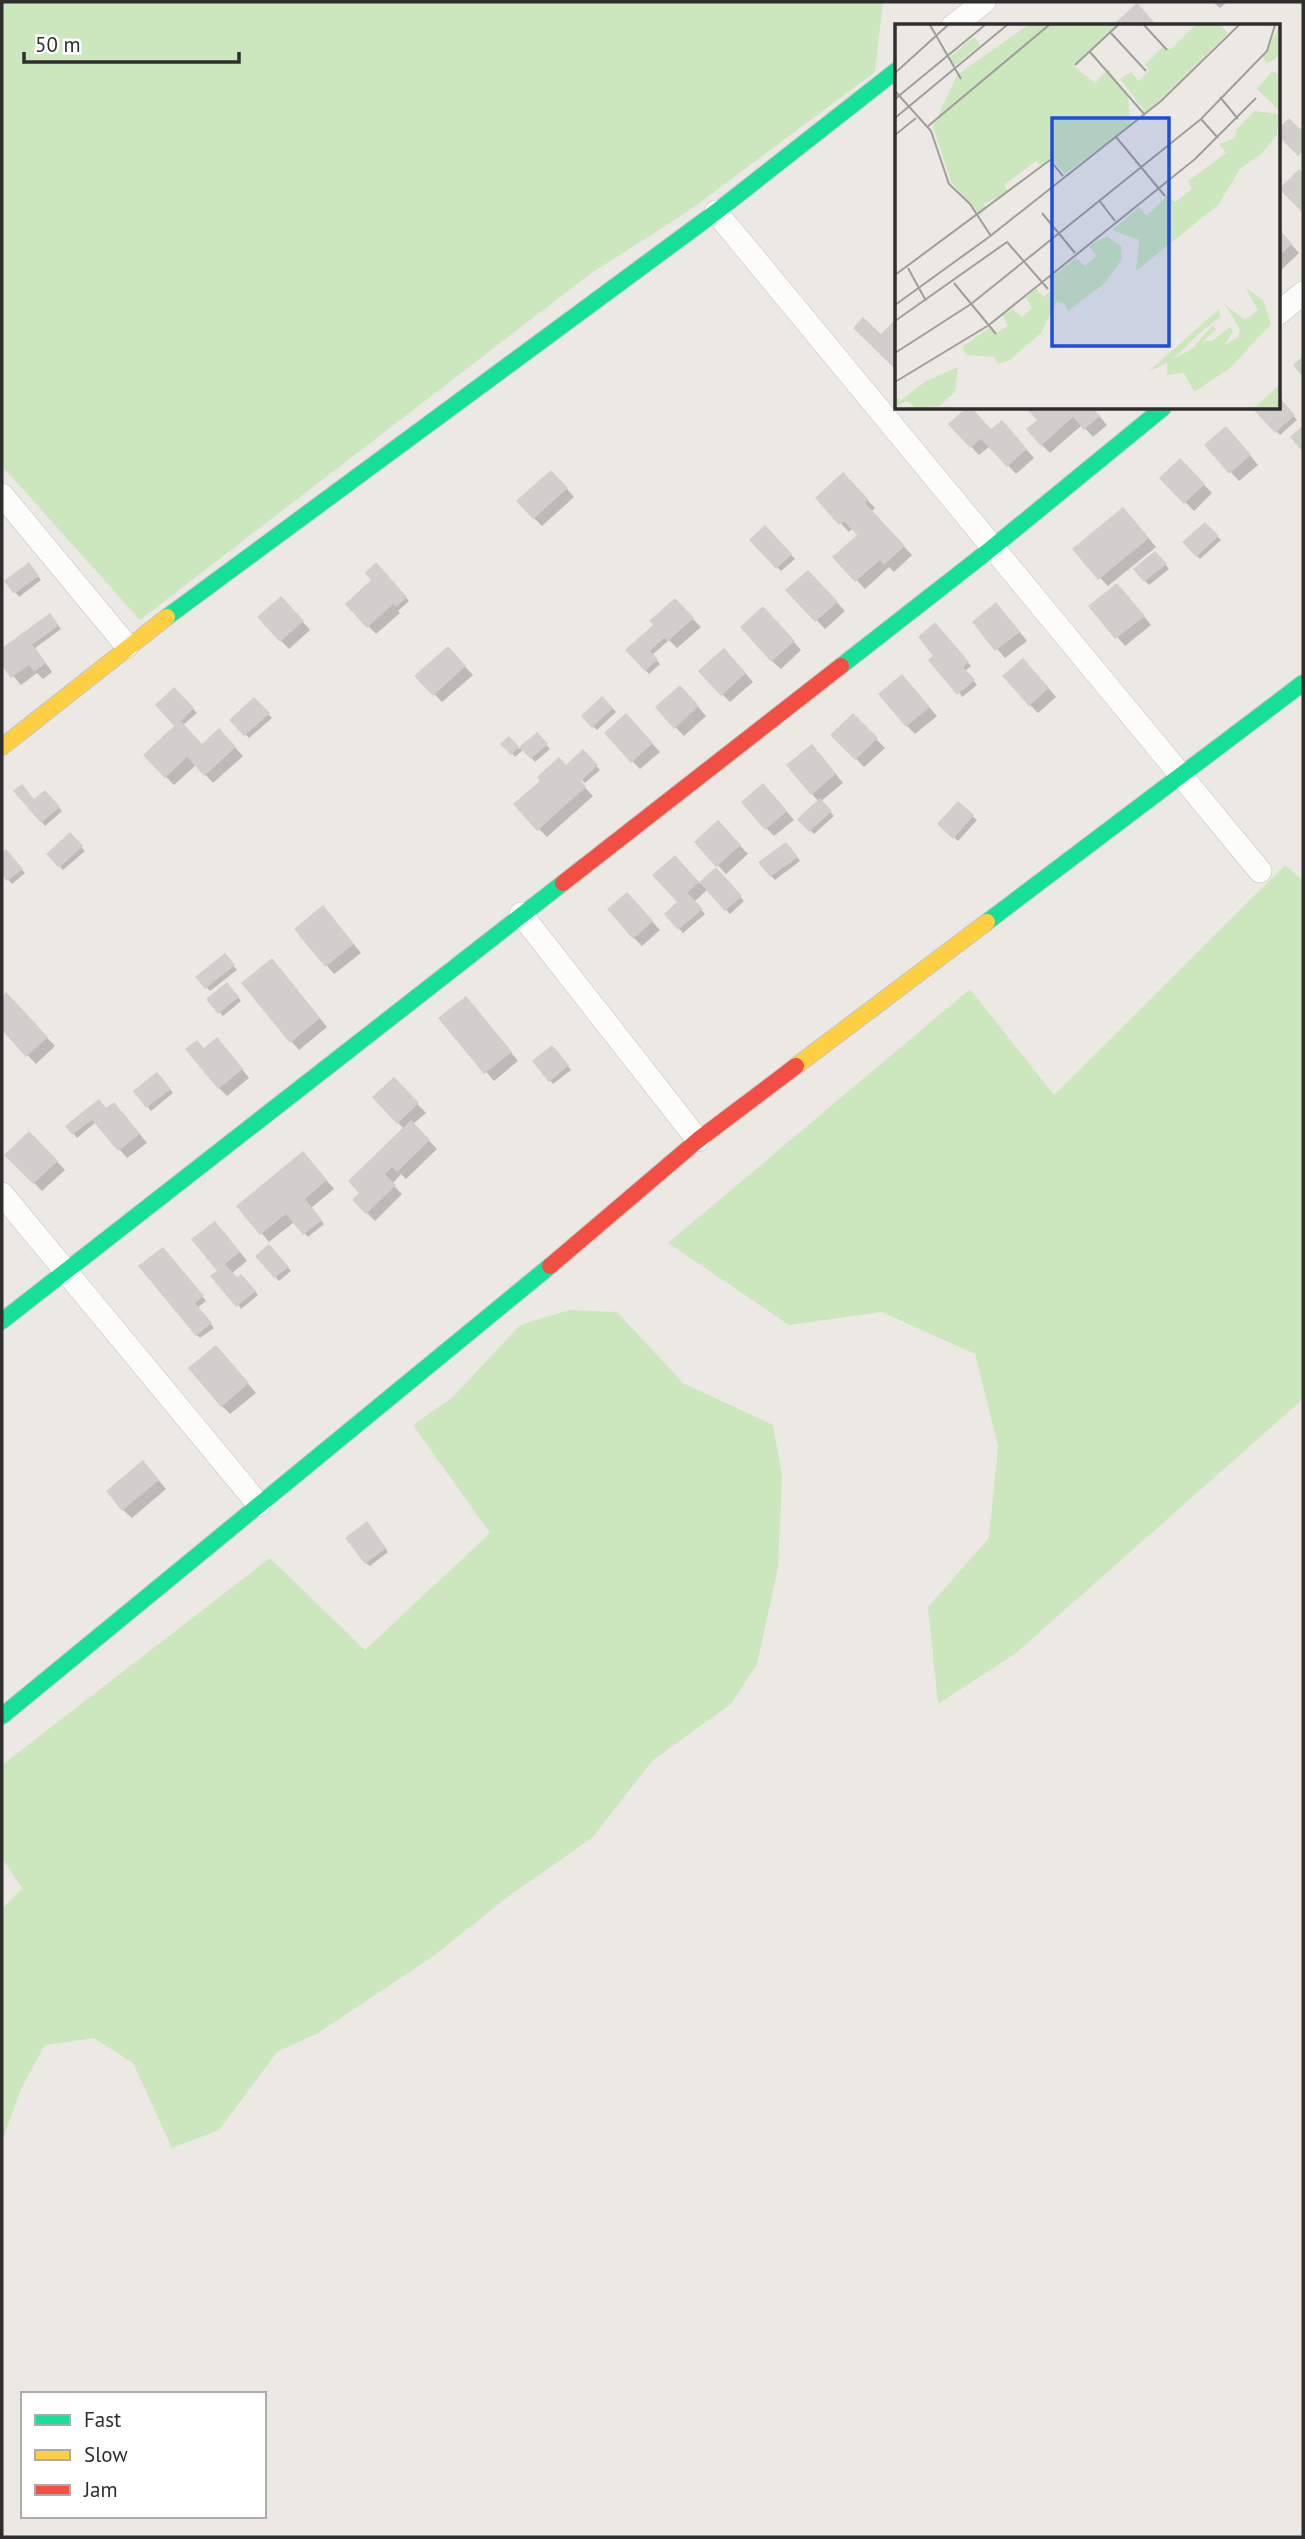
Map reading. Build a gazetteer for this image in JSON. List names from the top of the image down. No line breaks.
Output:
{"legend":["Fast","Slow","Jam"],"scale_bar":"50 m"}
